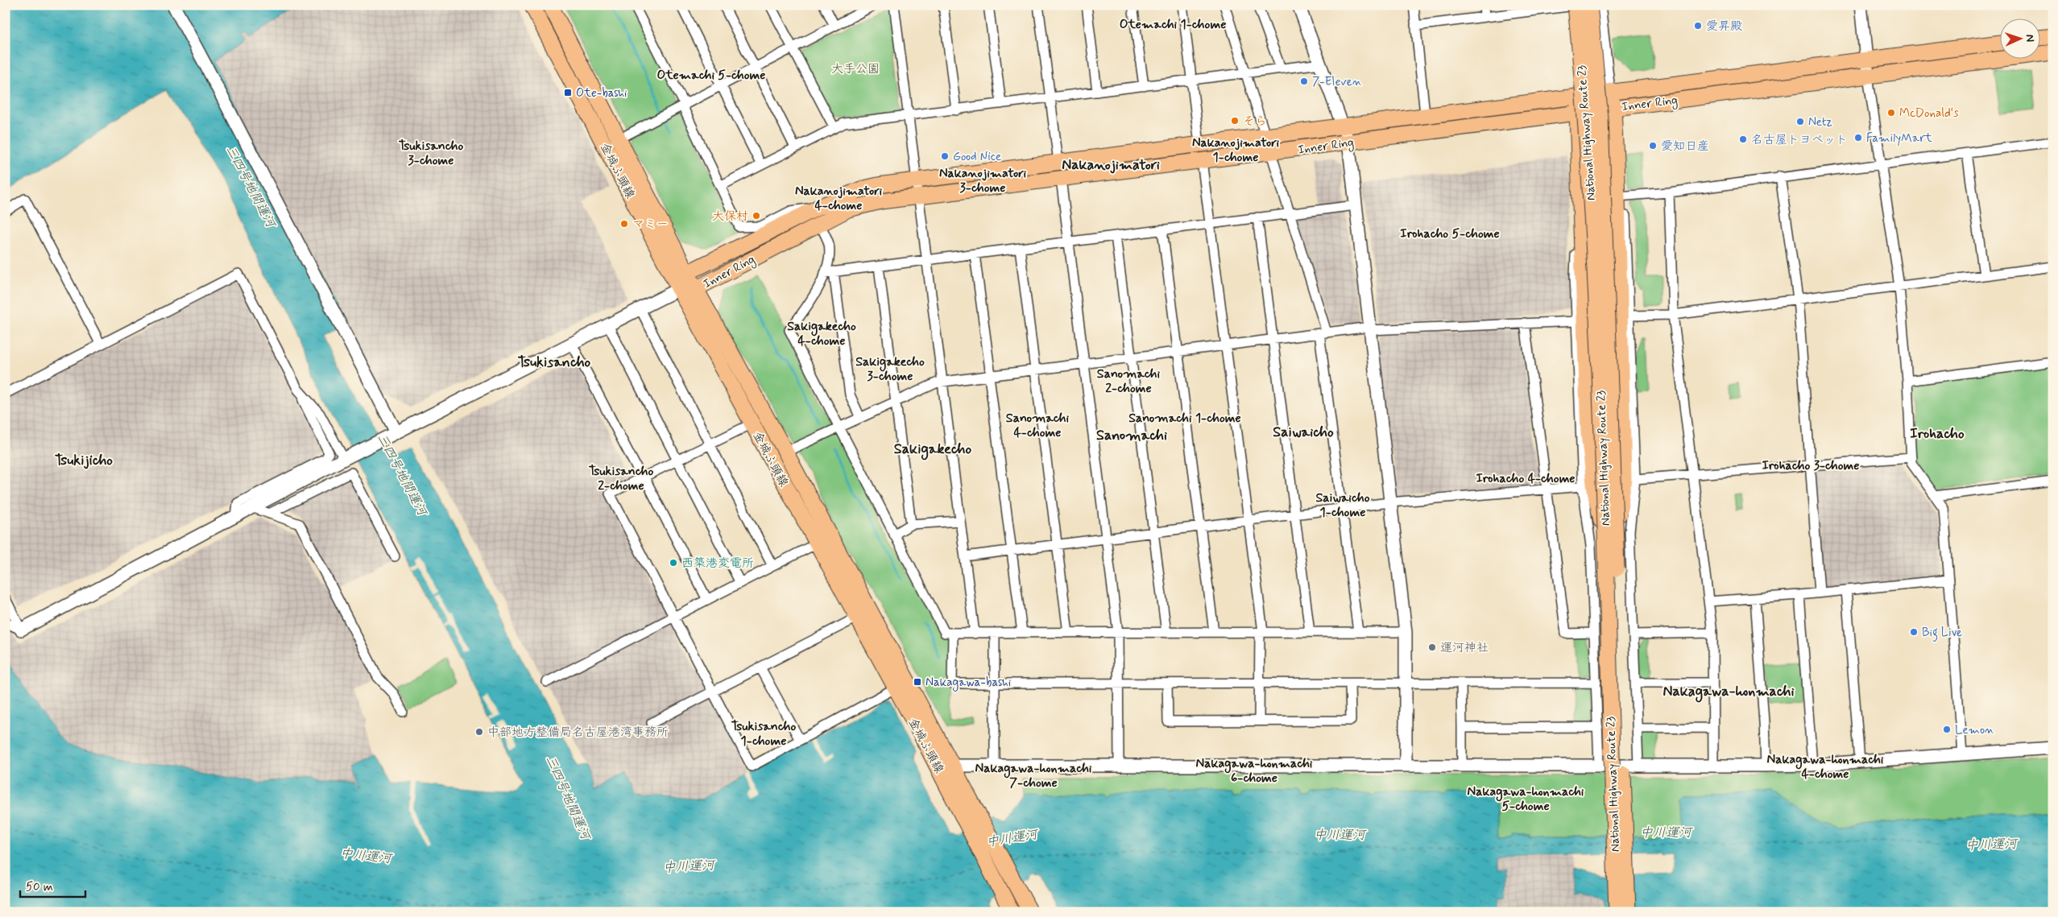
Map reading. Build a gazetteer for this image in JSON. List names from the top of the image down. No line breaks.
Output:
{"streets":{"main road":["Inner Ring","National Highway Route 23","金城ふ頭線"]},"crossings":[["Inner Ring","金城ふ頭線"]],"districts":["Otemachi 1-chome","Otemachi 5-chome","Nakanojimatori 1-chome","Tsukisancho 3-chome","Nakanojimatori","Nakanojimatori 3-chome","Nakanojimatori 4-chome","Irohacho 5-chome","Sakigakecho 4-chome","Sakigakecho 3-chome","Tsukisancho","Sanomachi 2-chome","Sanomachi 4-chome","Sanomachi 1-chome","Saiwaicho","Irohacho","Sanomachi","Sakigakecho","Tsukijicho","Irohacho 3-chome","Tsukisancho 2-chome","Irohacho 4-chome","Saiwaicho 1-chome","Nakagawa-honmachi","Tsukisancho 1-chome","Nakagawa-honmachi 4-chome","Nakagawa-honmachi 6-chome","Nakagawa-honmachi 7-chome","Nakagawa-honmachi 5-chome"],"water":["三四号地間運河","中川運河"],"parks":["大手公園"],"places":{"other":["愛昇殿","7-Eleven","McDonald's","そら","Netz","FamilyMart","名古屋トヨペット","愛知日産","Good Nice","大保村","マミー","西築港変電所","Big Live","運河神社","Lemon","中部地方整備局名古屋港湾事務所"],"transit":["Ote-bashi","Nakagawa-bashi"]},"scale_bar":"50 m","north":"right"}
